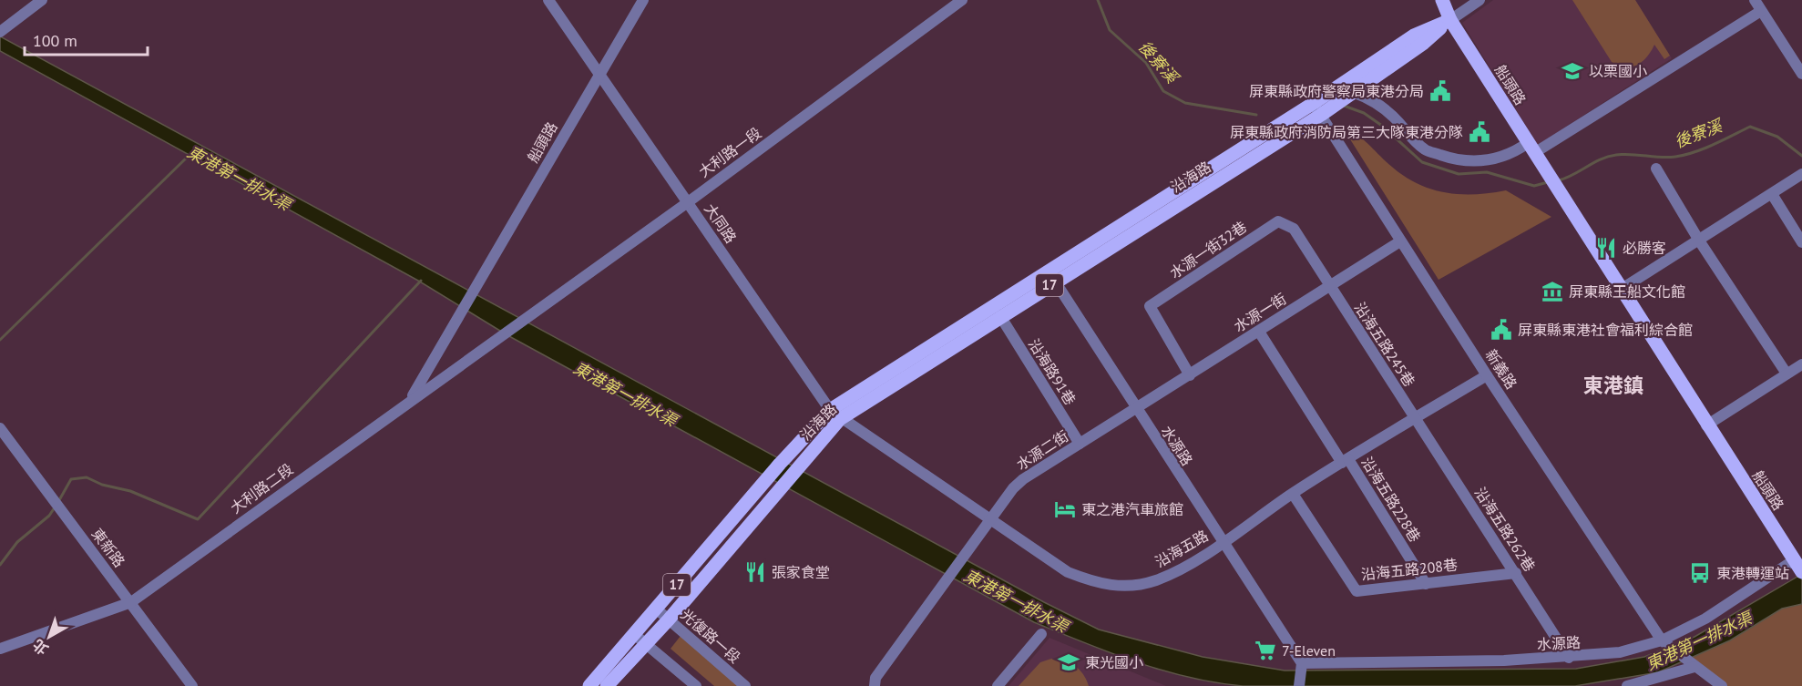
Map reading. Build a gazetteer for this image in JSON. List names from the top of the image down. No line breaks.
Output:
{"streets":{"main road":["船頭路","沿海路","17"],"street":["大利路一段","大同路","水源一街32巷","水源一街","沿海五路245巷","新義路","沿海路91巷","水源路","水源二街","大利路二段","沿海五路228巷","沿海五路262巷","東新路","沿海五路","沿海五路208巷","光復路一段"]},"crossings":[["船頭路","大利路一段"],["船頭路","沿海路"],["船頭路","大同路"],["船頭路","水源路"],["船頭路","大利路二段"],["大利路一段","大同路"],["大利路一段","大利路二段"],["沿海路","大同路"],["沿海路","17"],["沿海路","新義路"],["沿海路","沿海路91巷"],["沿海路","水源路"],["沿海路","沿海五路"],["沿海路","光復路一段"],["大同路","沿海五路"],["水源一街32巷","水源一街"],["水源一街32巷","沿海五路245巷"],["17","光復路一段"],["水源一街","沿海五路245巷"],["水源一街","新義路"],["水源一街","水源路"],["水源一街","水源二街"],["水源一街","沿海五路228巷"],["沿海五路245巷","沿海五路262巷"],["沿海五路245巷","沿海五路"],["新義路","水源路"],["新義路","沿海五路"],["沿海路91巷","水源二街"],["水源路","水源二街"],["水源路","沿海五路262巷"],["水源路","沿海五路"],["水源二街","沿海五路"],["大利路二段","東新路"],["沿海五路228巷","沿海五路"],["沿海五路228巷","沿海五路208巷"],["沿海五路262巷","沿海五路"],["沿海五路262巷","沿海五路208巷"],["沿海五路","沿海五路208巷"]],"districts":["東港鎮"],"water":["後寮溪","東港第一排水渠"],"places":{"school or university":["以栗國小","東光國小"],"public building":["屏東縣政府警察局東港分局","屏東縣政府消防局第三大隊東港分隊","屏東縣東港社會福利綜合館"],"restaurant":["必勝客","張家食堂"],"museum":["屏東縣王船文化館"],"hotel":["東之港汽車旅館"],"bus stop":["東港轉運站"],"supermarket":["7-Eleven"]},"scale_bar":"100 m","north":"bottom left"}
